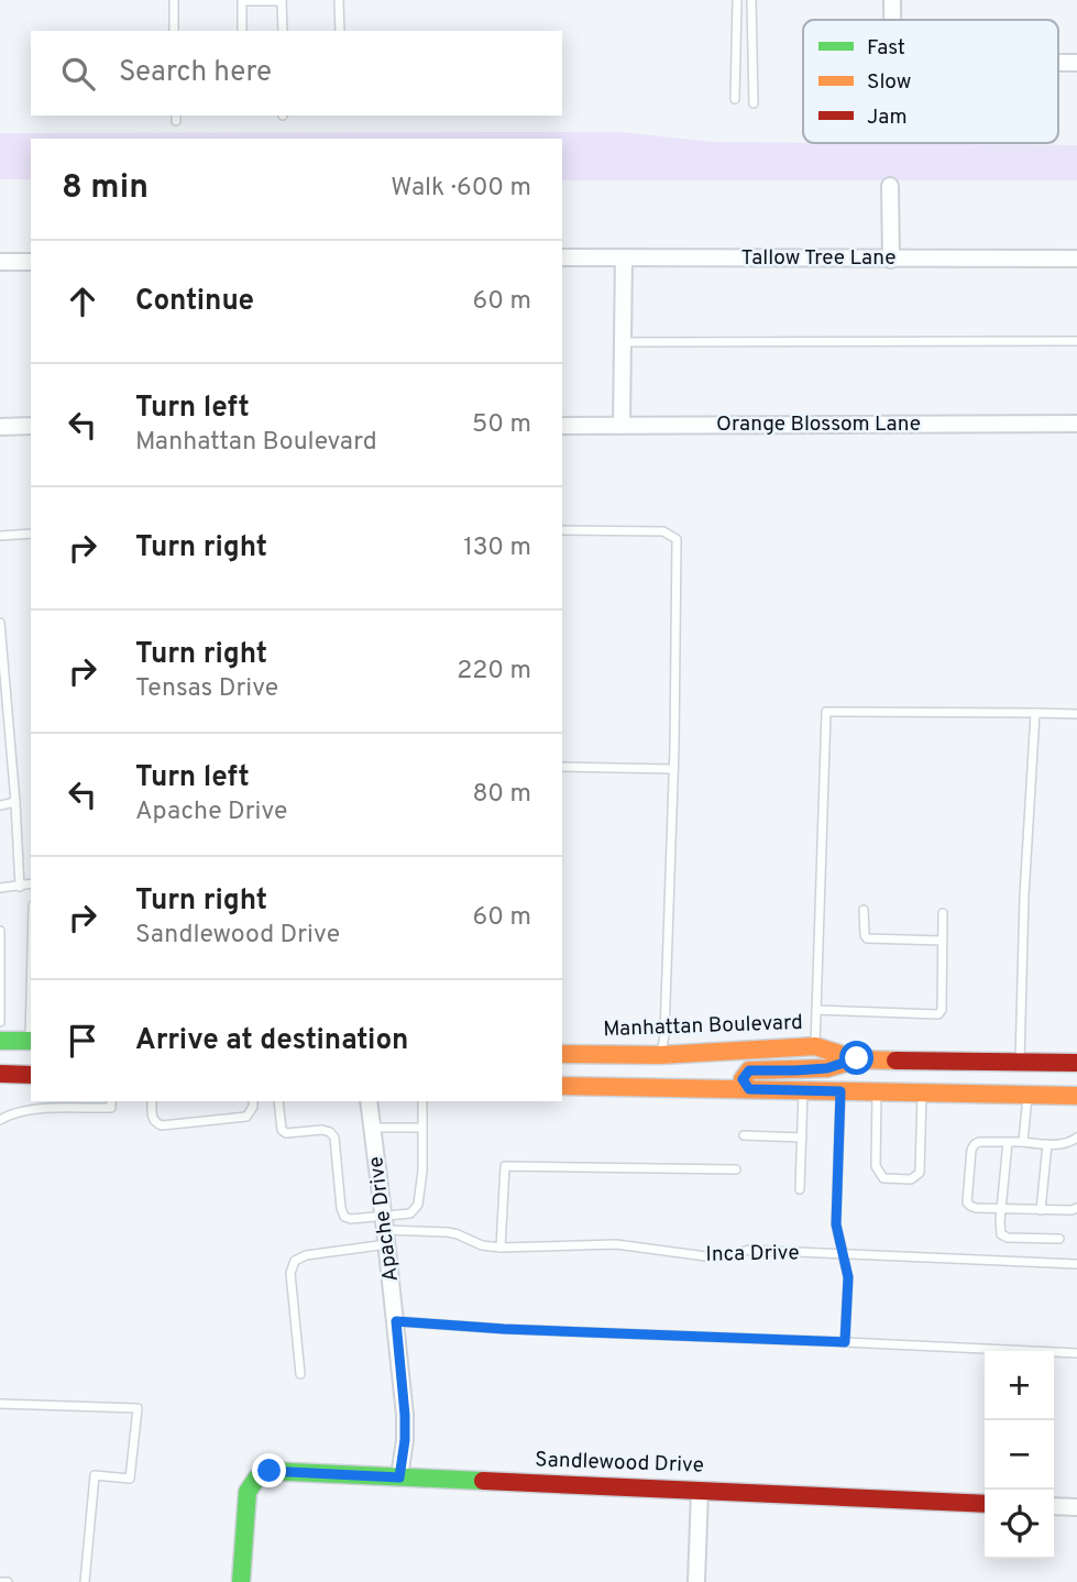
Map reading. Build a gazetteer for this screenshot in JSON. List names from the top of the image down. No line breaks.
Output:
{"streets":{"street":["Tallow Tree Lane","Orange Blossom Lane","Manhattan Boulevard","Apache Drive","Sandlewood Drive"],"lane":["Inca Drive"]},"crossings":[["Apache Drive","Inca Drive"],["Apache Drive","Sandlewood Drive"]],"legend":["Fast","Slow","Jam"],"page":{"search":"Search here","heading":["8 min","Walk · 600 m"],"list":[["Continue","60 m"],["Turn left","Manhattan Boulevard","50 m"],["Turn right","130 m"],["Turn right","Tensas Drive","220 m"],["Turn left","Apache Drive","80 m"],["Turn right","Sandlewood Drive","60 m"],"Arrive at destination"],"map_buttons":["+","−"]}}
